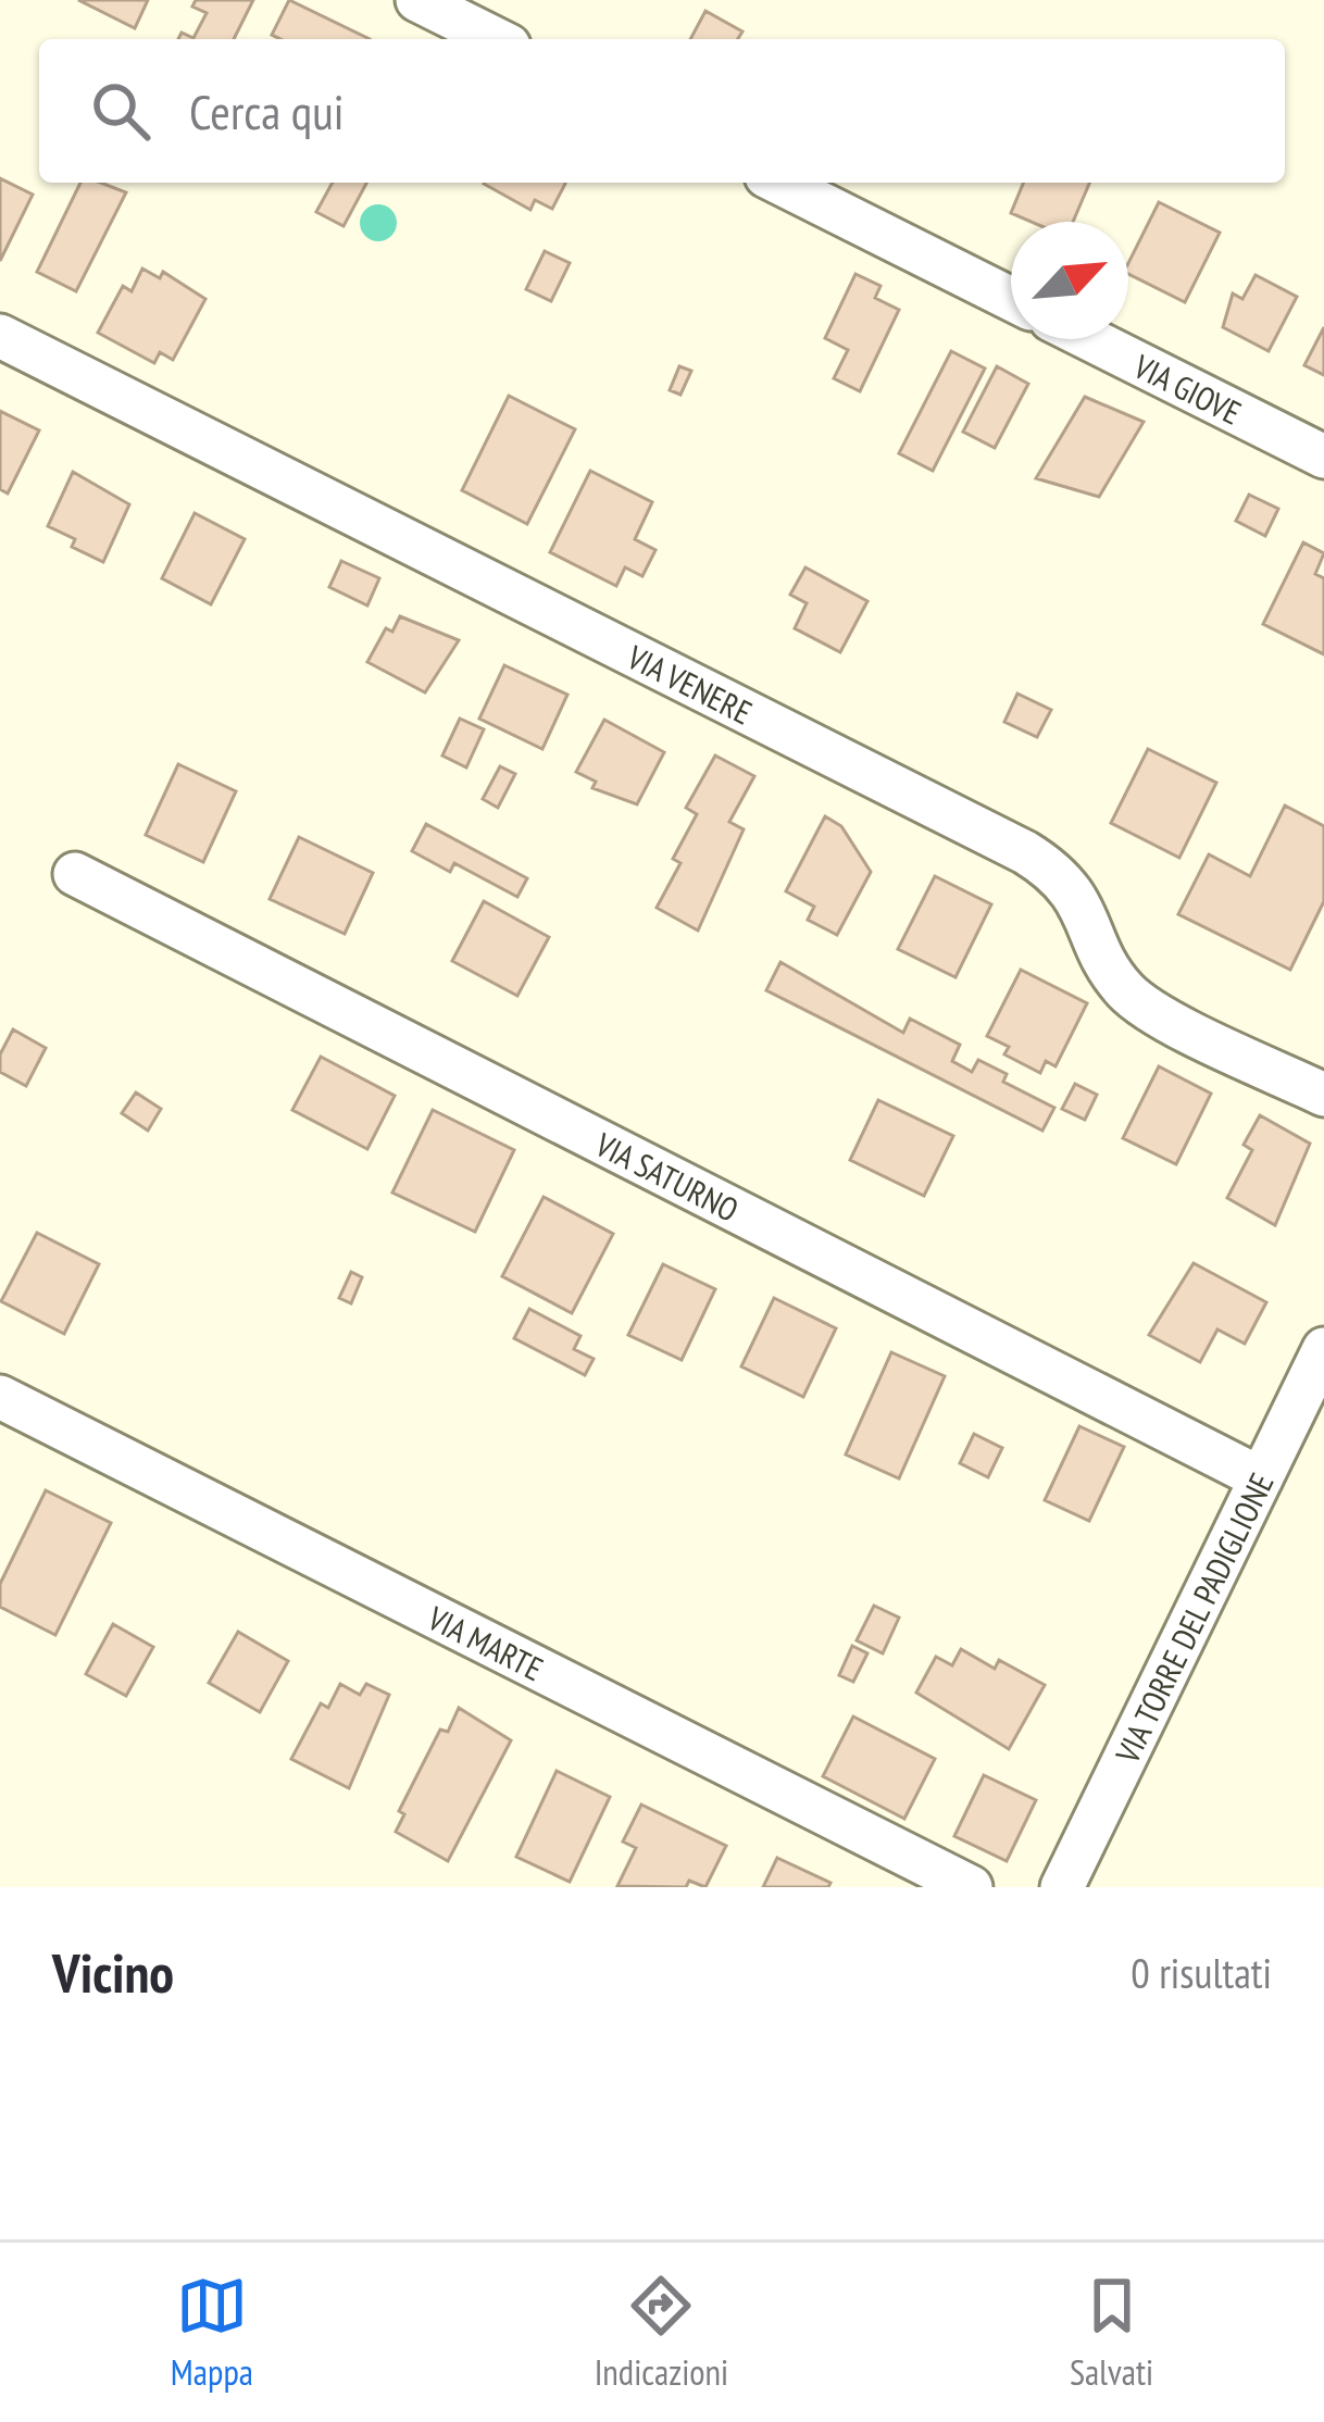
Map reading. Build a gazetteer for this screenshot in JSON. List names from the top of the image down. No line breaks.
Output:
{"streets":{"street":["VIA GIOVE","VIA VENERE","VIA SATURNO","VIA TORRE DEL PADIGLIONE","VIA MARTE"]},"crossings":[["VIA SATURNO","VIA TORRE DEL PADIGLIONE"]],"north":"top right","page":{"search":"Cerca qui","heading":["Vicino","0 risultati"],"nav":["Mappa","Indicazioni","Salvati"]}}
